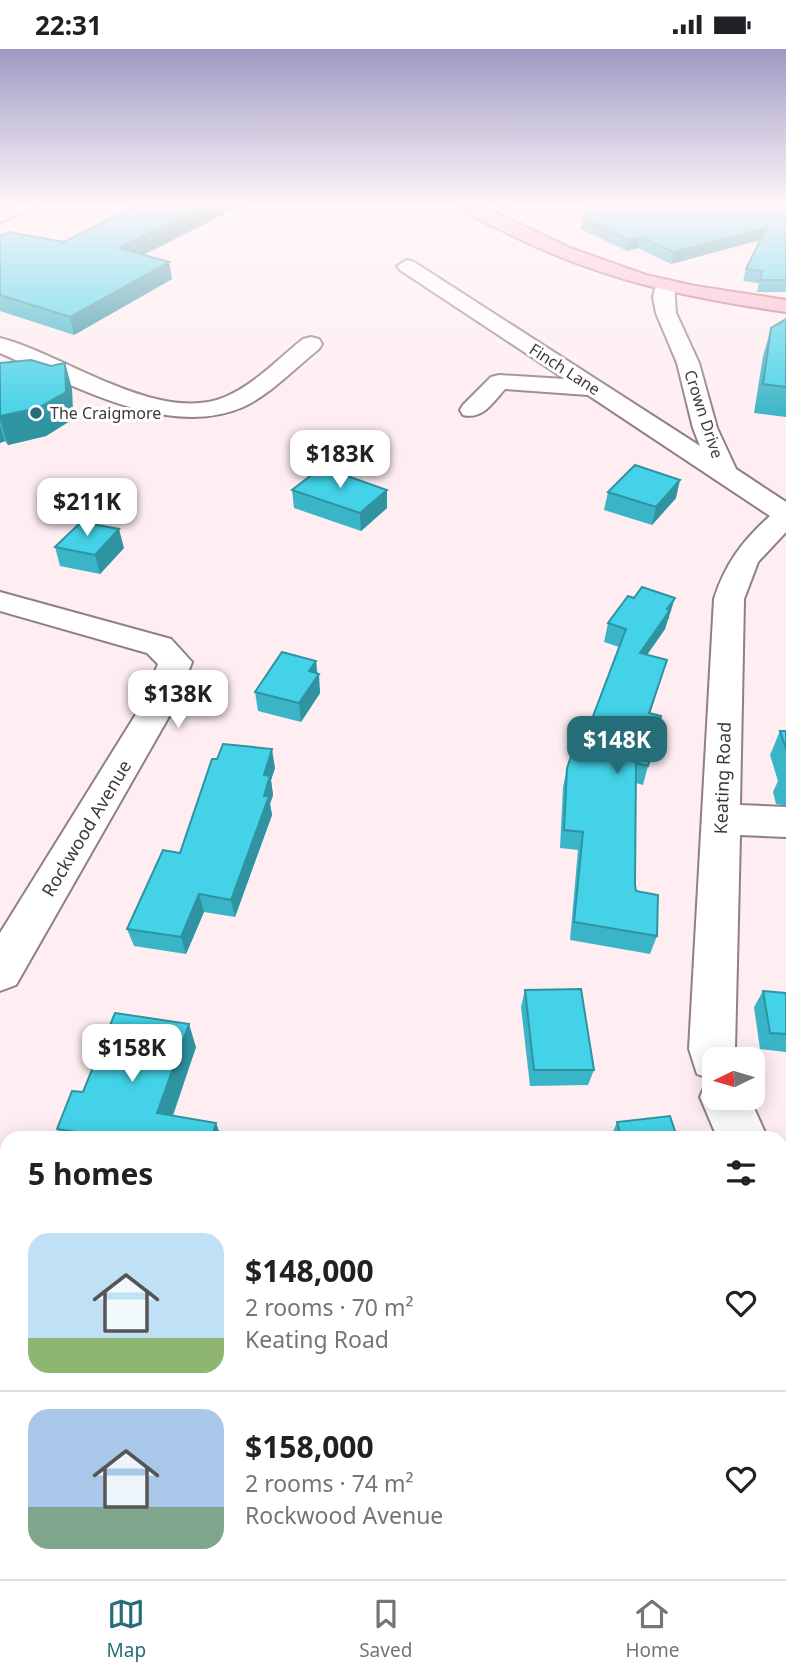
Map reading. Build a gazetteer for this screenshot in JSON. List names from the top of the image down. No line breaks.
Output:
{"streets":{"street":["Finch Lane","Crown Drive","Keating Road","Rockwood Avenue"]},"crossings":[["Finch Lane","Crown Drive"],["Crown Drive","Keating Road"]],"places":["The Craigmore"],"north":"left","page":{"status":"22:31","price":["$183K","$211K","$138K","$148K","$158K"],"heading":"5 homes","list":[{"name":"$148,000","note":"2 rooms · 70 m² · Keating Road"},{"name":"$158,000","note":"2 rooms · 74 m² · Rockwood Avenue"}],"tabs":["Map","Saved","Home"]}}
